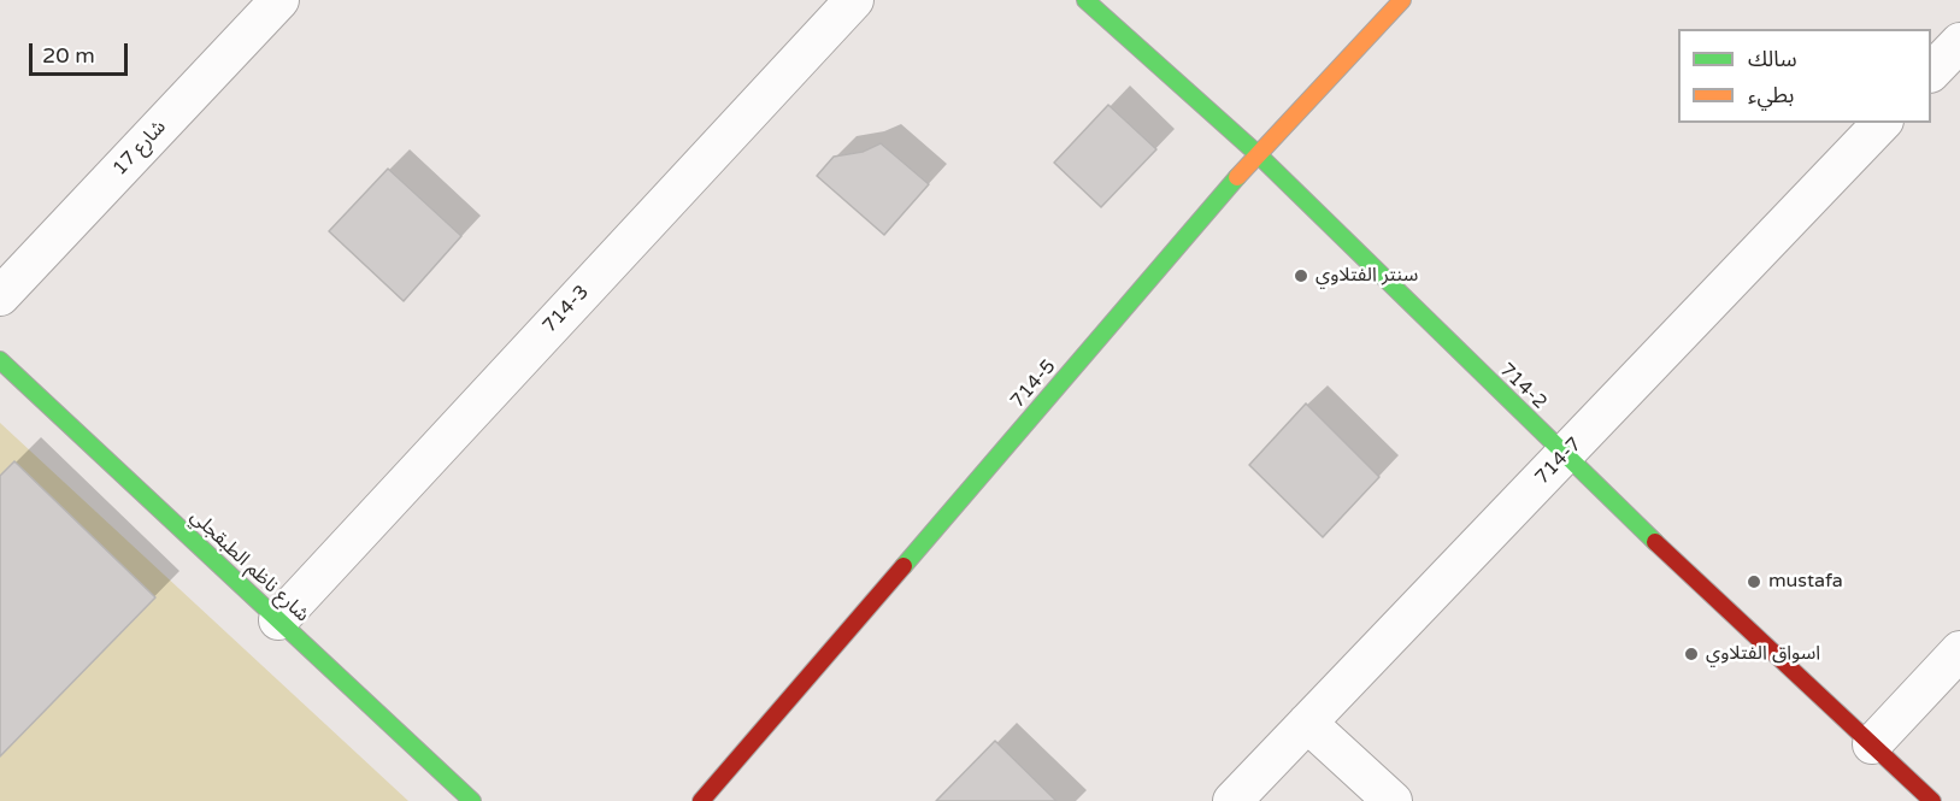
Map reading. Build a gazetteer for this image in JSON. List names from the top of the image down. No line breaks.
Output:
{"streets":{"street":["شارع 17","714-3","714-5","714-2","714-7","شارع ناظم الطبقجلي"]},"crossings":[["714-3","شارع ناظم الطبقجلي"],["714-5","714-2"],["714-2","714-7"]],"places":["سنتر الفتلاوي","mustafa","اسواق الفتلاوي"],"legend":["سالك","بطيء"],"scale_bar":"20 m"}
